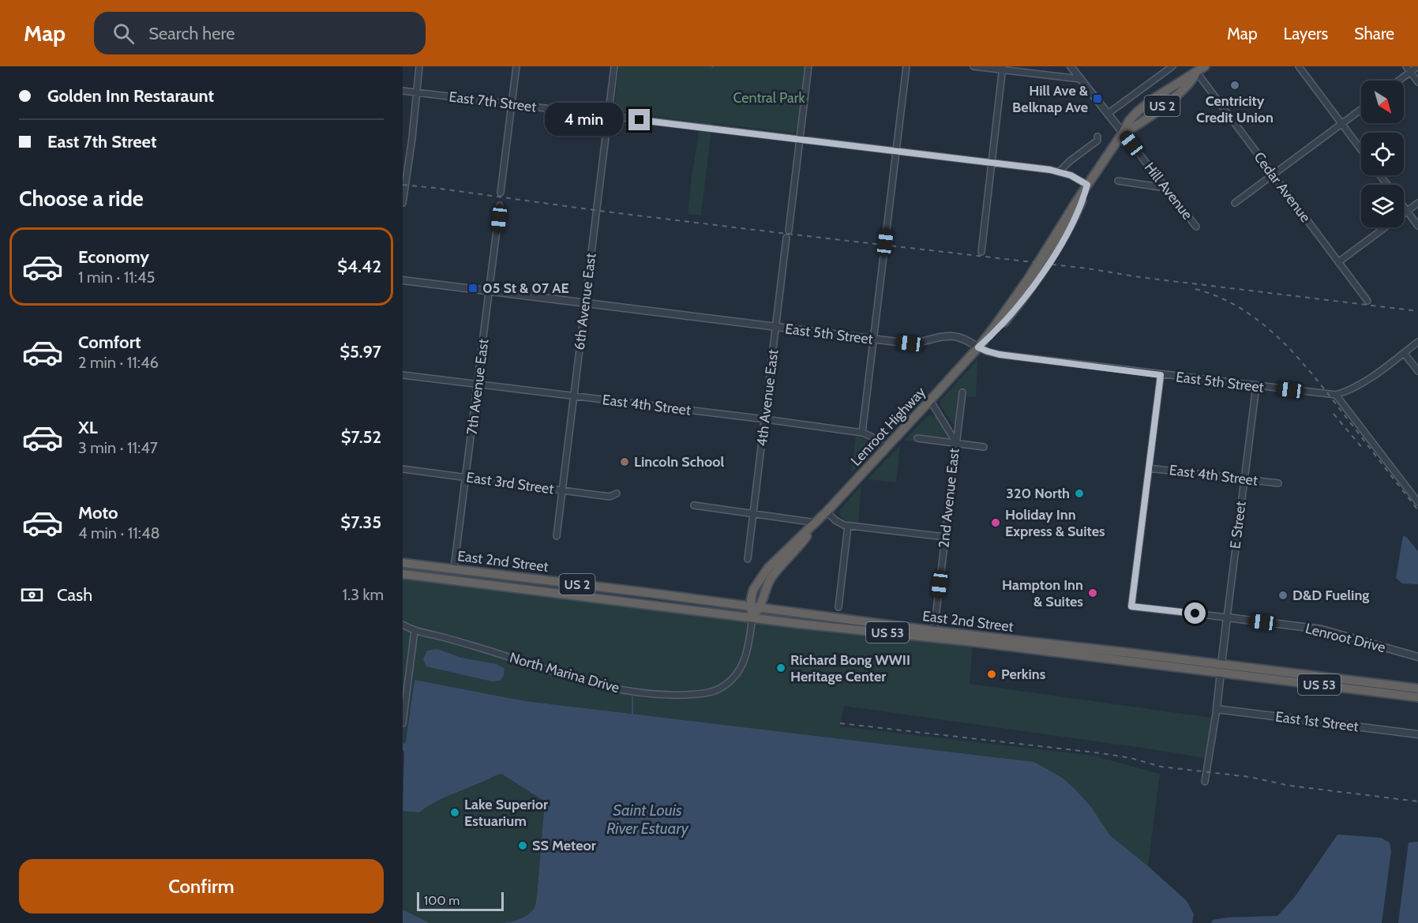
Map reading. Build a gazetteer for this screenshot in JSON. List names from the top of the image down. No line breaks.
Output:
{"streets":{"highway":["US 2","Lenroot Highway","East 2nd Street","US 53"],"street":["East 7th Street","Cedar Avenue","Hill Avenue","6th Avenue East","East 5th Street","7th Avenue East","4th Avenue East","East 4th Street","East 3rd Street","2nd Avenue East","E Street","Lenroot Drive","North Marina Drive","East 1st Street"]},"crossings":[["East 7th Street","6th Avenue East"],["East 7th Street","Lenroot Highway"],["US 2","Cedar Avenue"],["US 2","Hill Avenue"],["US 2","Lenroot Highway"],["Hill Avenue","Lenroot Highway"],["6th Avenue East","East 5th Street"],["6th Avenue East","East 4th Street"],["6th Avenue East","East 3rd Street"],["East 5th Street","7th Avenue East"],["East 5th Street","4th Avenue East"],["East 5th Street","Lenroot Highway"],["East 5th Street","E Street"],["7th Avenue East","East 4th Street"],["7th Avenue East","East 3rd Street"],["7th Avenue East","East 2nd Street"],["4th Avenue East","East 4th Street"],["East 4th Street","Lenroot Highway"],["East 4th Street","E Street"],["East 4th Street","Lenroot Drive"],["Lenroot Highway","2nd Avenue East"],["Lenroot Highway","East 2nd Street"],["Lenroot Highway","North Marina Drive"],["2nd Avenue East","East 2nd Street"],["E Street","East 2nd Street"],["E Street","Lenroot Drive"],["E Street","East 1st Street"],["East 2nd Street","North Marina Drive"]],"water":["Saint Louis River Estuary"],"parks":["Central Park"],"places":{"other":["Centricity Credit Union","Lincoln School","320 North","Holiday Inn Express & Suites","Hampton Inn & Suites","D&D Fueling","Richard Bong WWII Heritage Center","Perkins","Lake Superior Estuarium","SS Meteor"],"transit":["Hill Ave & Belknap Ave","05 St & 07 AE"]},"scale_bar":"100 m","north":"bottom right","page":{"header":"Map","search":"Search here","nav":["Map","Layers","Share"],"banner":["Golden Inn Restaraunt","East 7th Street"],"bubble":"4 min","heading":"Choose a ride","list":[{"name":"Economy","note":"1 min · 11:45","value":"$4.42"},{"name":"Comfort","note":"2 min · 11:46","value":"$5.97"},{"name":"XL","note":"3 min · 11:47","value":"$7.52"},{"name":"Moto","note":"4 min · 11:48","value":"$7.35"}],"pay":["Cash","1.3 km"],"buttons":"Confirm","scale":"100 m"}}
